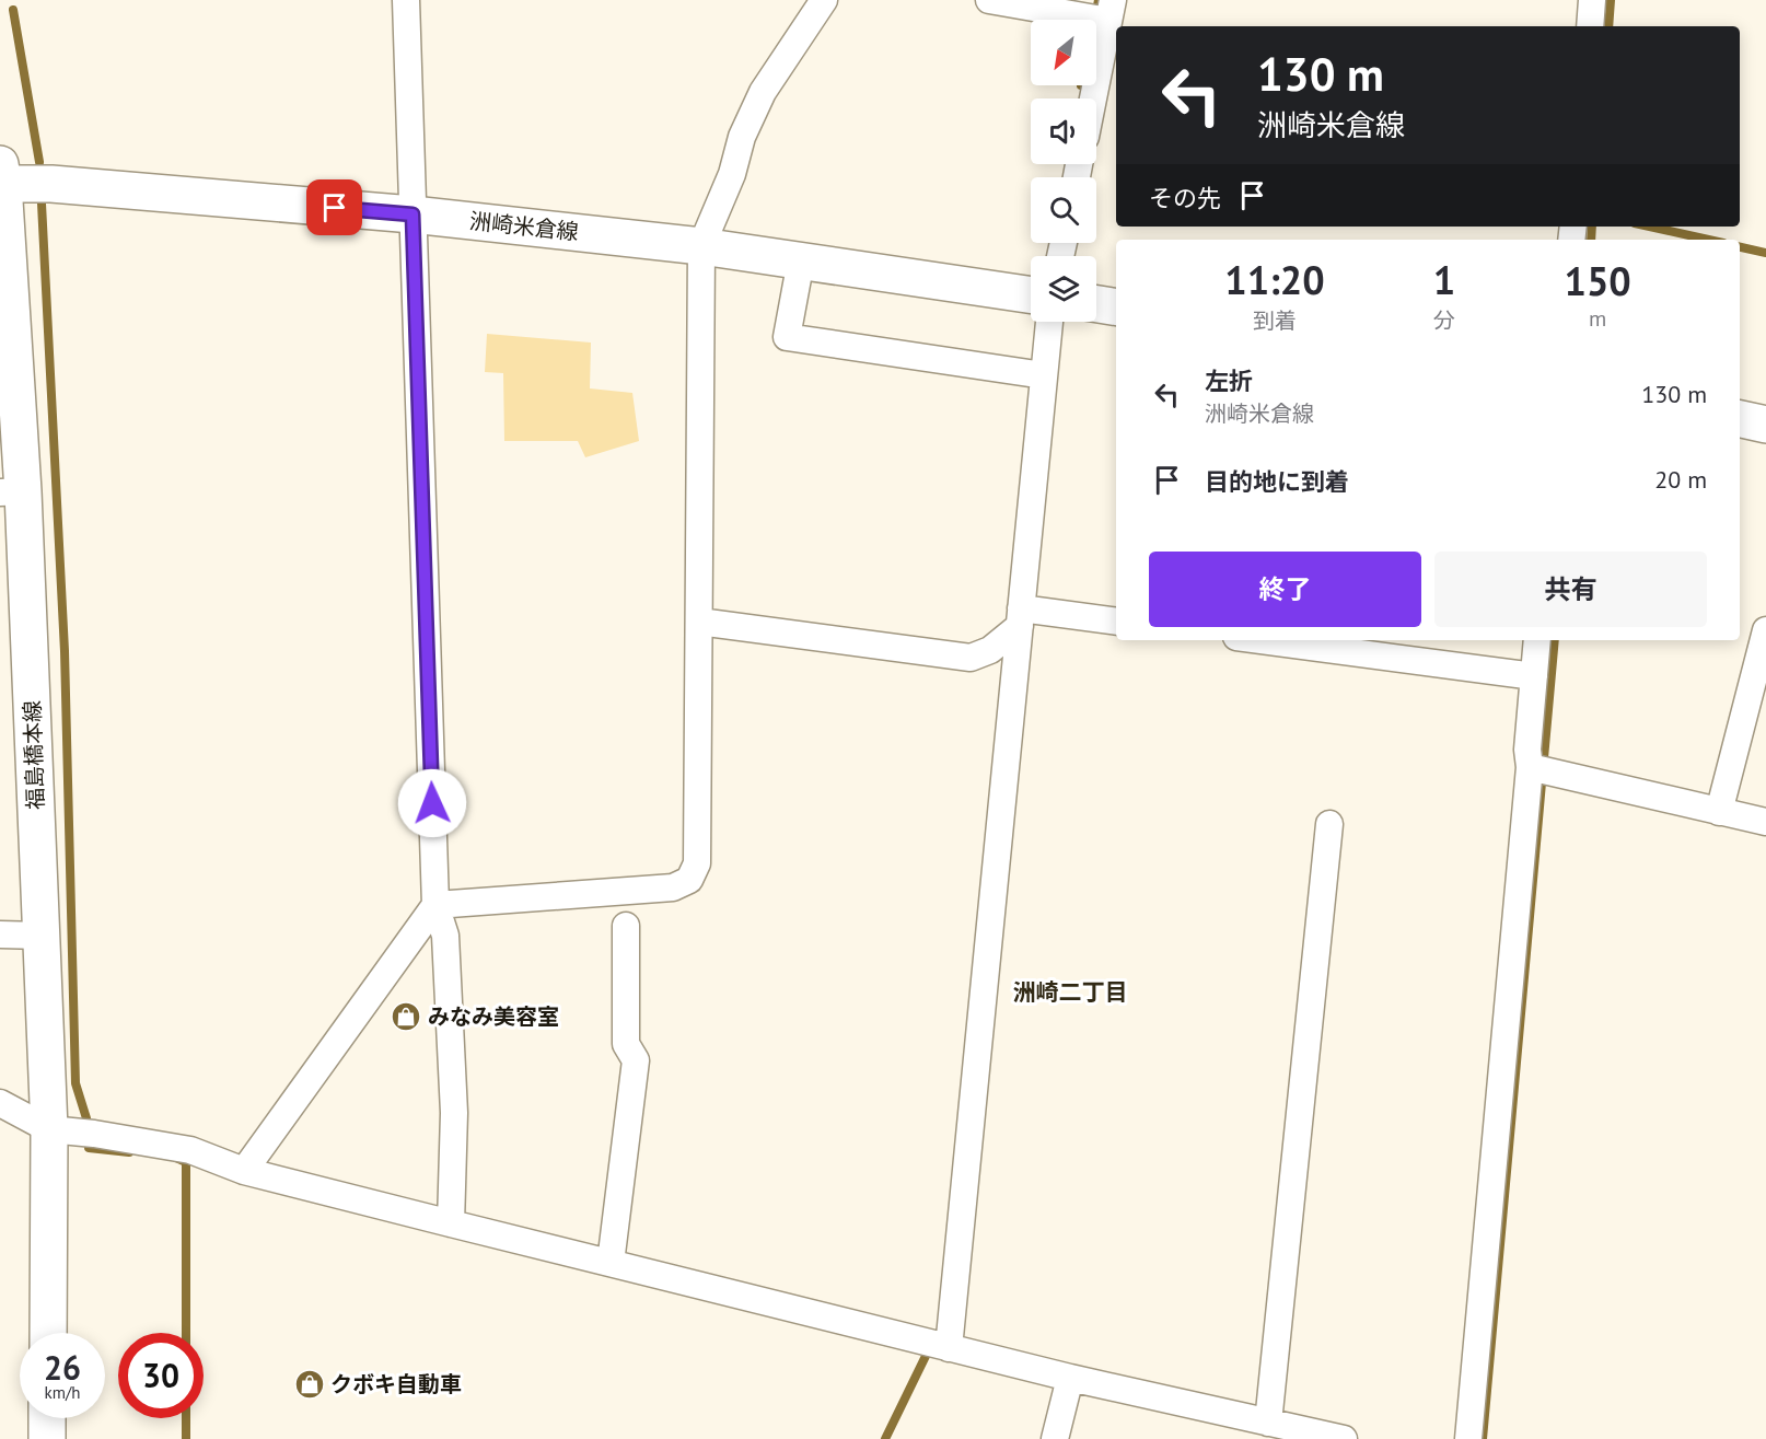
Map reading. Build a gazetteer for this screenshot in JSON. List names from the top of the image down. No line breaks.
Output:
{"streets":{"main road":["洲崎米倉線","福島橋本線"]},"crossings":[["洲崎米倉線","福島橋本線"]],"districts":["洲崎二丁目"],"places":{"shop":["みなみ美容室","クボキ自動車"]},"north":"bottom left","page":{"turn":["130 m","洲崎米倉線"],"then":"その先","eta":["11:20","到着","1","分","150","m"],"list":[{"name":"左折","note":"洲崎米倉線","value":"130 m"},{"name":"目的地に到着","value":"20 m"}],"buttons":["終了","共有"],"speed":"26 km/h","limit":"30"}}
